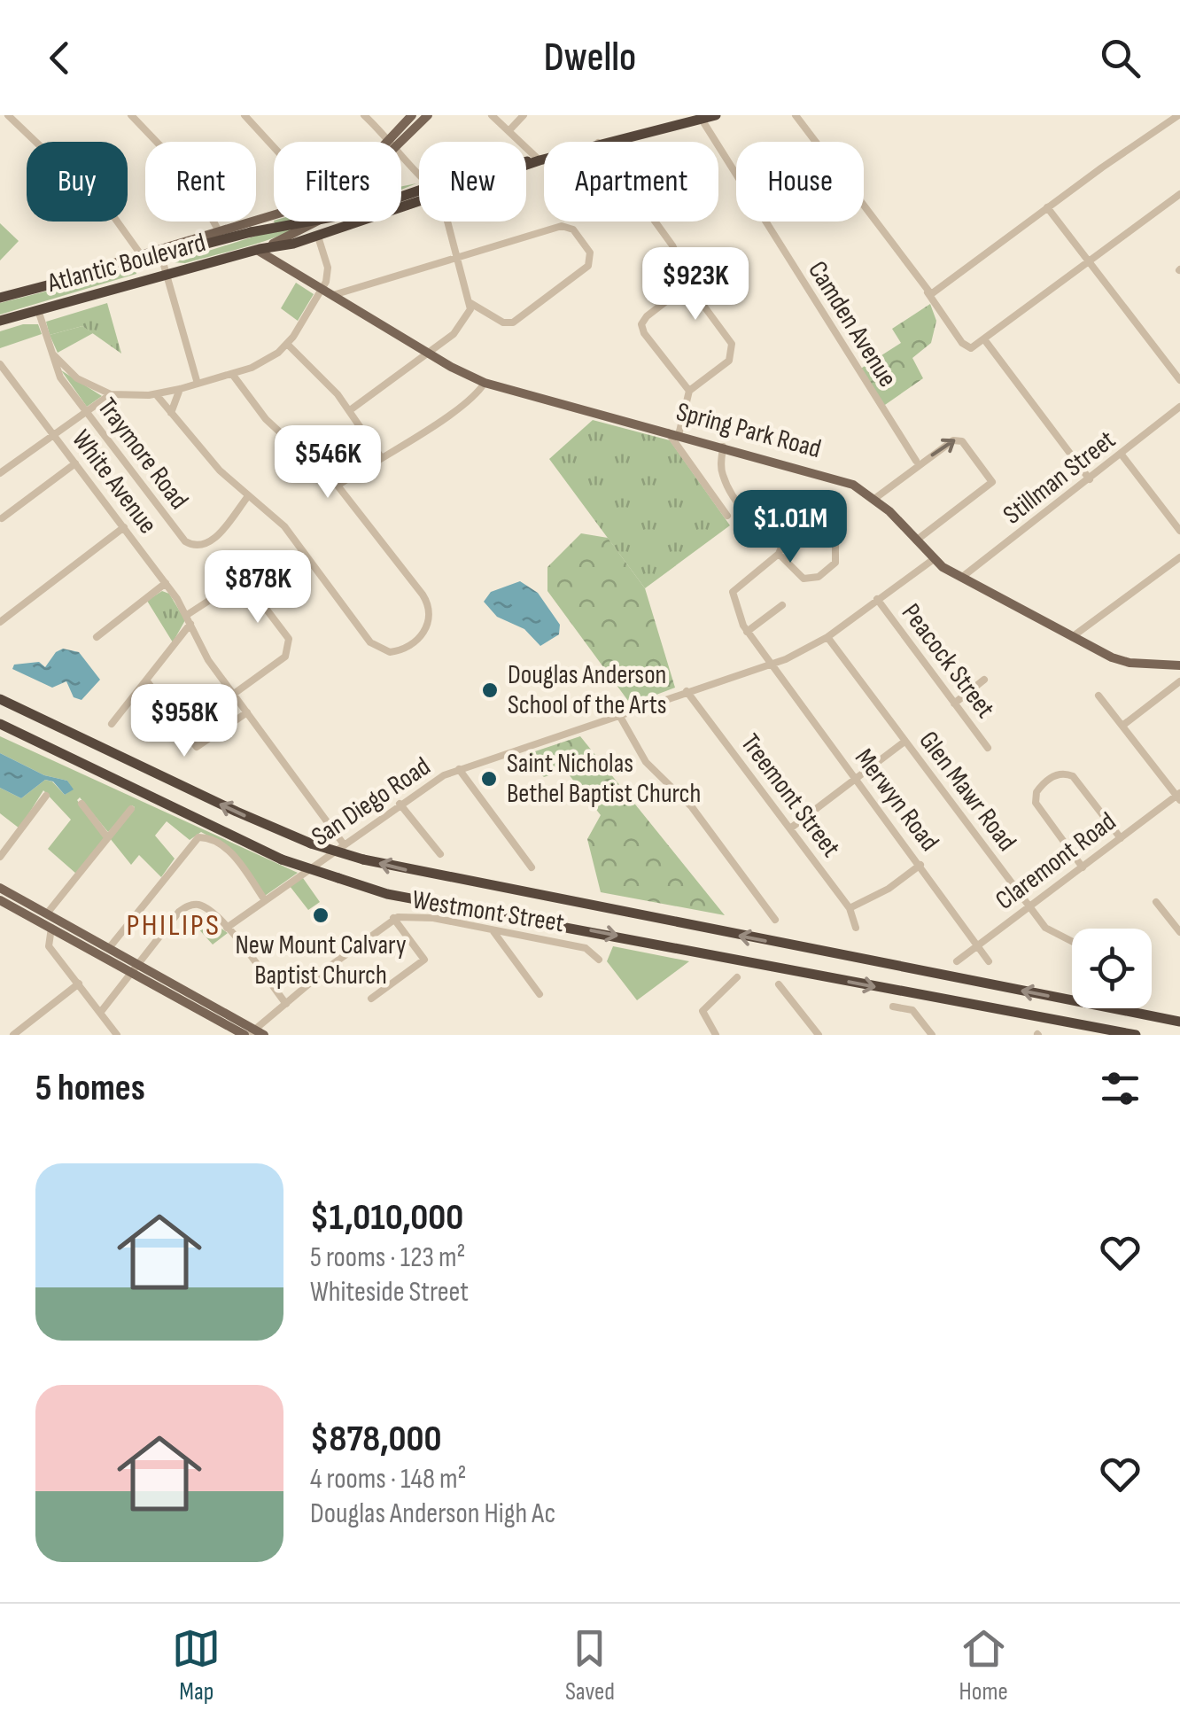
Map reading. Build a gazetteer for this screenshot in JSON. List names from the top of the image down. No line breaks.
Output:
{"streets":{"highway":["Atlantic Boulevard"],"main road":["Spring Park Road"],"street":["Camden Avenue","Traymore Road","Stillman Street","White Avenue","Peacock Street","Glen Mawr Road","Treemont Street","Merwyn Road","San Diego Road","Claremont Road","Westmont Street"]},"crossings":[["Atlantic Boulevard","Spring Park Road"],["Atlantic Boulevard","Traymore Road"],["Spring Park Road","Stillman Street"],["Spring Park Road","San Diego Road"],["White Avenue","San Diego Road"],["Peacock Street","San Diego Road"],["Glen Mawr Road","San Diego Road"],["Glen Mawr Road","Claremont Road"],["Treemont Street","San Diego Road"],["Merwyn Road","San Diego Road"],["Merwyn Road","Claremont Road"]],"districts":["PHILIPS"],"places":["Douglas Anderson School of the Arts","Saint Nicholas Bethel Baptist Church","New Mount Calvary Baptist Church"],"page":{"header":"Dwello","chip":["Buy","Rent","Filters","New","Apartment","House"],"price":["$923K","$546K","$1.01M","$878K","$958K"],"heading":"5 homes","list":[{"name":"$1,010,000","note":"5 rooms · 123 m² · Whiteside Street"},{"name":"$878,000","note":"4 rooms · 148 m² · Douglas Anderson High Ac"}],"tabs":["Map","Saved","Home"]}}
